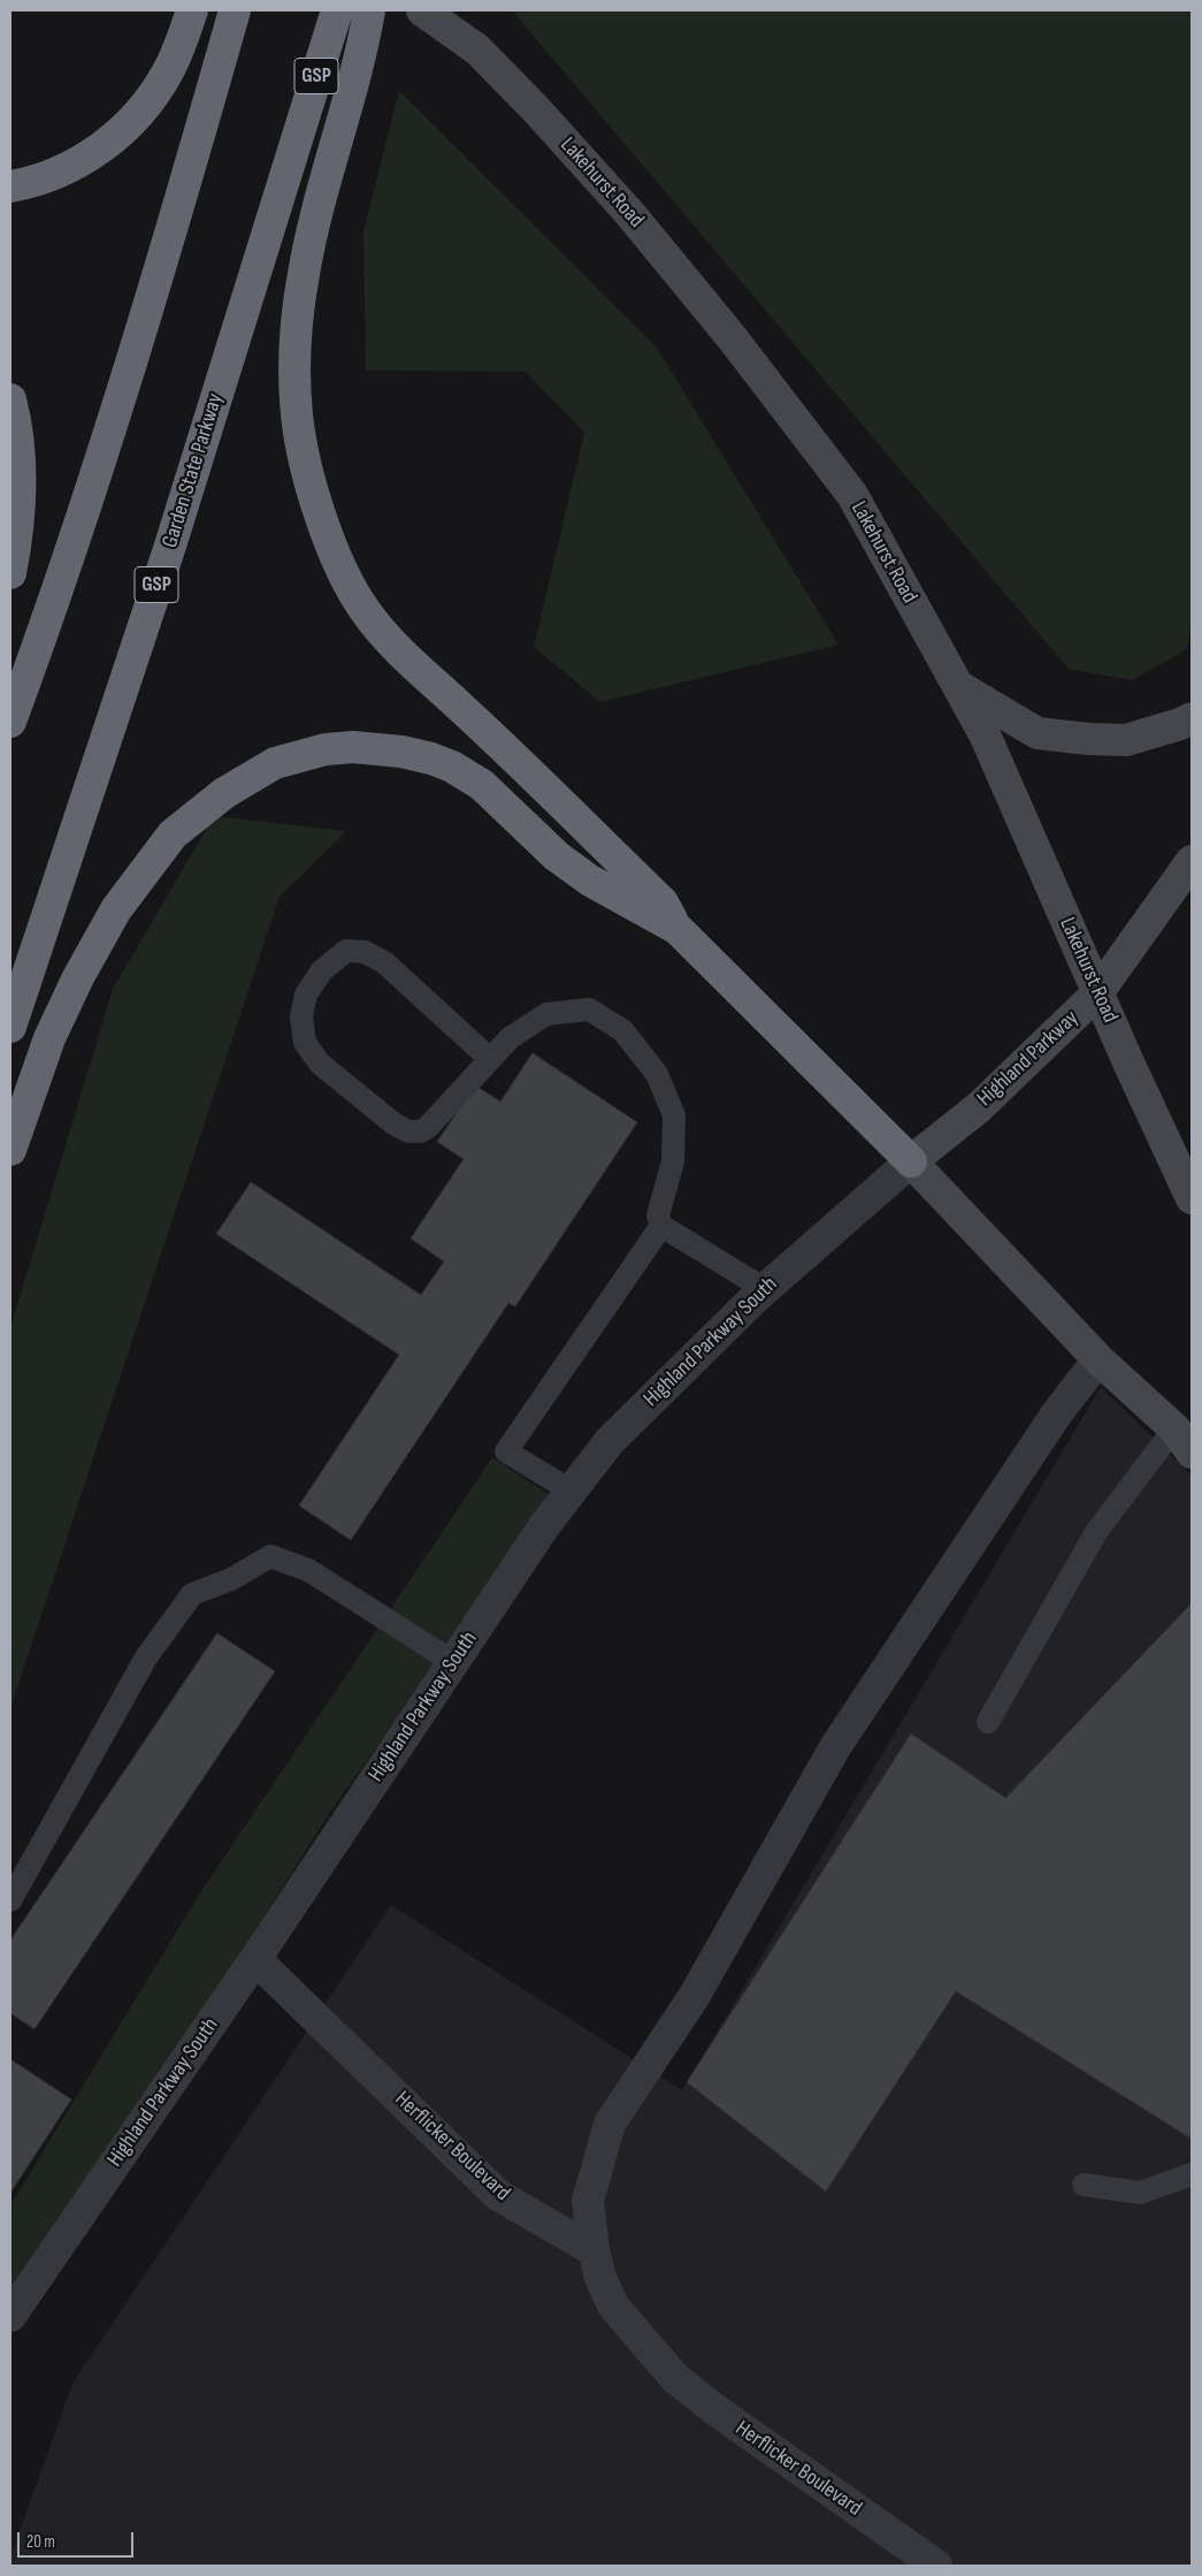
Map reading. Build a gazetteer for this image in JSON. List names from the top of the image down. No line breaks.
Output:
{"streets":{"highway":["GSP","Garden State Parkway"],"main road":["Lakehurst Road","Highland Parkway"],"street":["Highland Parkway South","Herflicker Boulevard"]},"crossings":[["Lakehurst Road","Highland Parkway"],["Highland Parkway","Highland Parkway South"],["Highland Parkway South","Herflicker Boulevard"]],"scale_bar":"20 m"}
